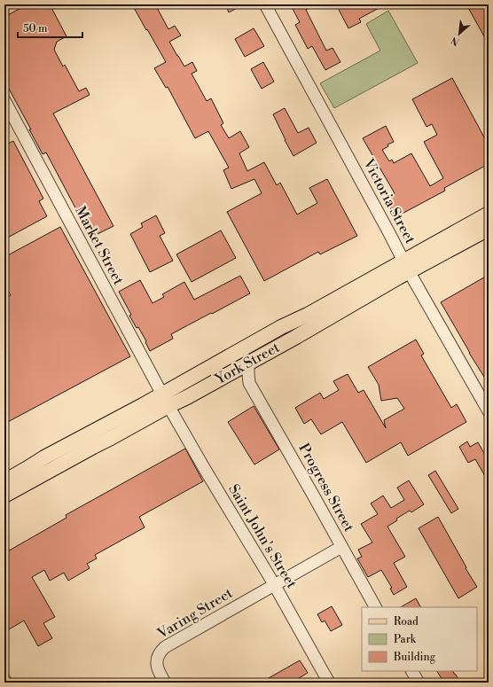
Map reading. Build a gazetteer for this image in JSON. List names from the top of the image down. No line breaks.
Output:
{"streets":{"main road":["York Street"],"street":["Victoria Street","Market Street","Progress Street","Saint John's Street","Varing Street"]},"crossings":[["Victoria Street","York Street"],["Market Street","York Street"],["Market Street","Saint John's Street"],["York Street","Progress Street"],["York Street","Saint John's Street"],["Progress Street","Varing Street"],["Saint John's Street","Varing Street"]],"legend":["Road","Park","Building"],"scale_bar":"50 m","north":"bottom left"}
